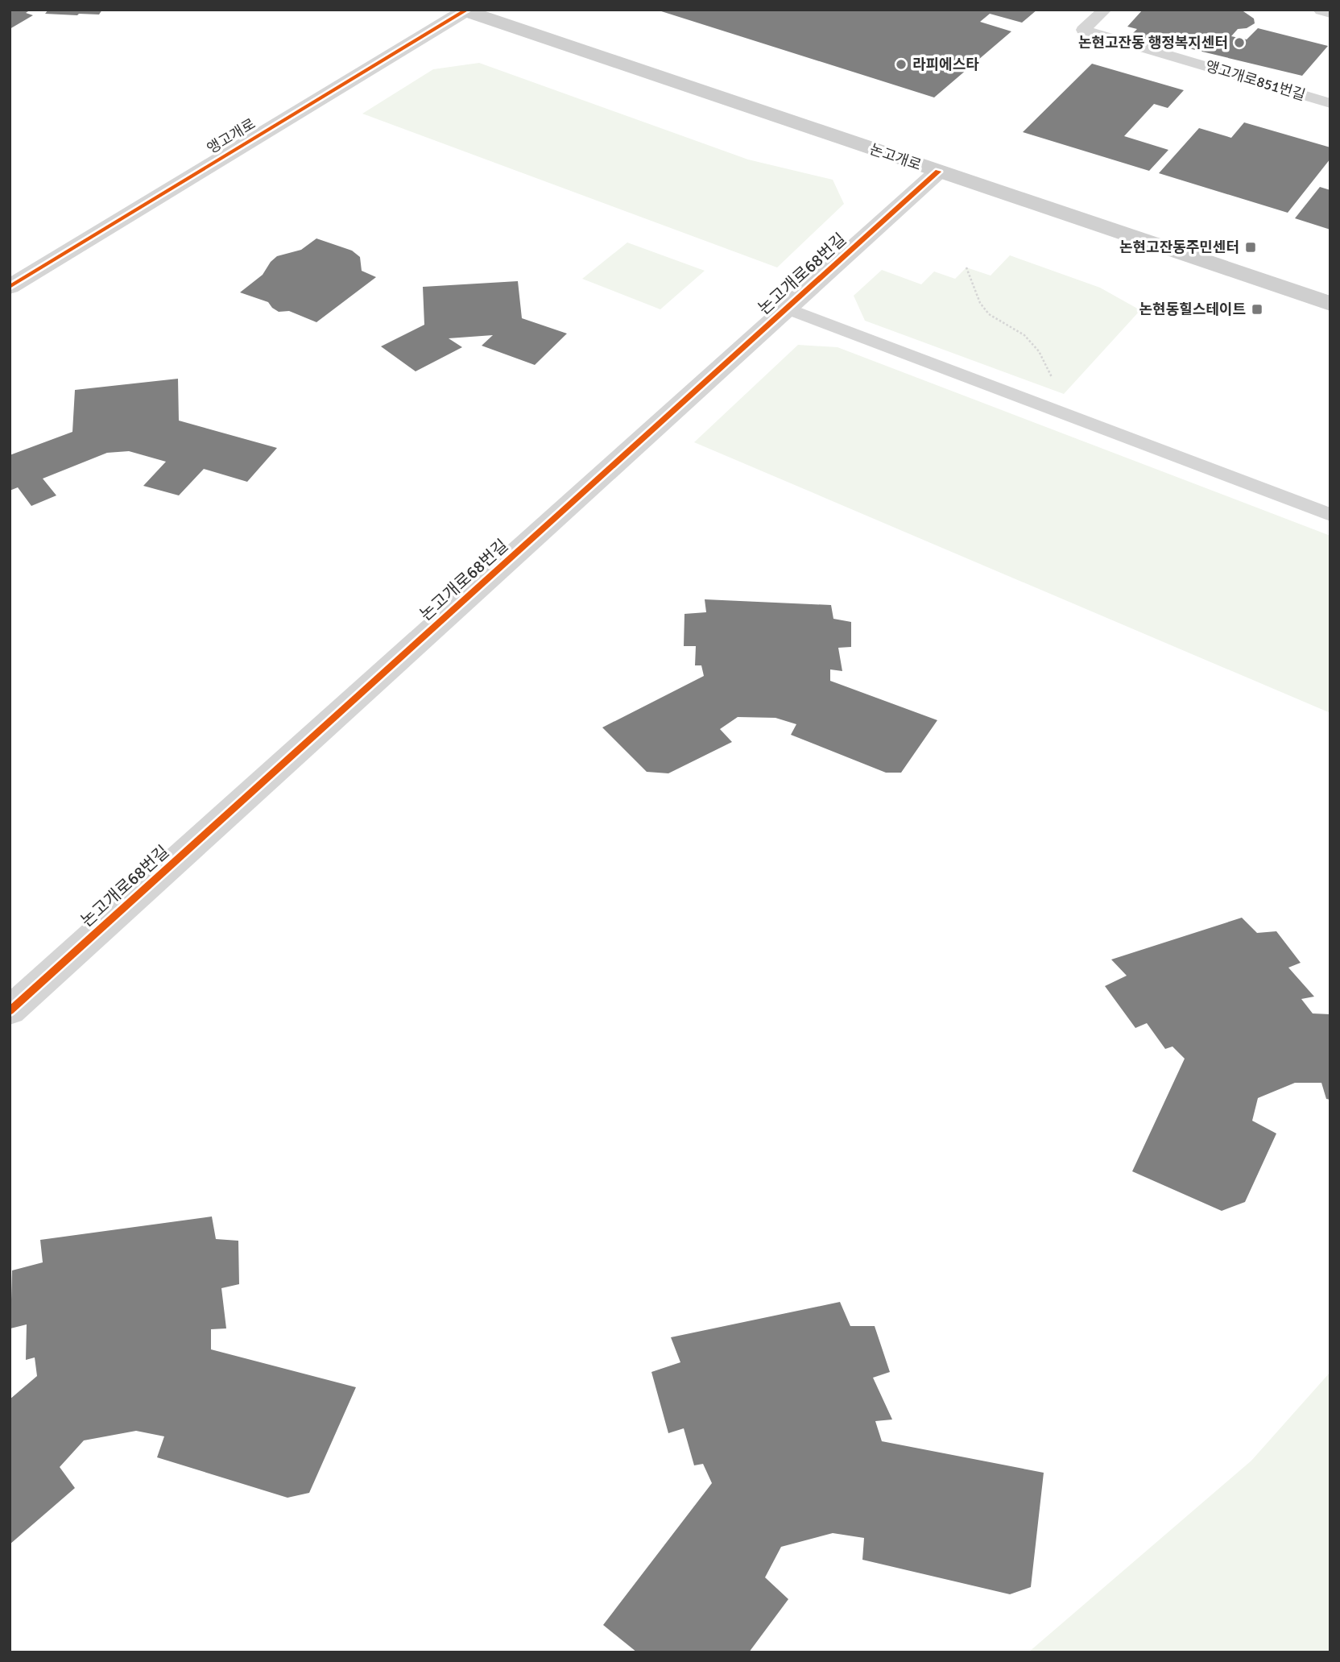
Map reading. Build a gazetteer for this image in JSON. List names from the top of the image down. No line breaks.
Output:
{"streets":{"main road":["논고개로"],"street":["앵고개로","논고개로68번길"],"lane":["앵고개로851번길"]},"crossings":[["앵고개로","논고개로"],["논고개로","논고개로68번길"]],"places":{"other":["논현고잔동 행정복지센터","라피에스타"],"transit":["논현고잔동주민센터","논현동힐스테이트"]}}
